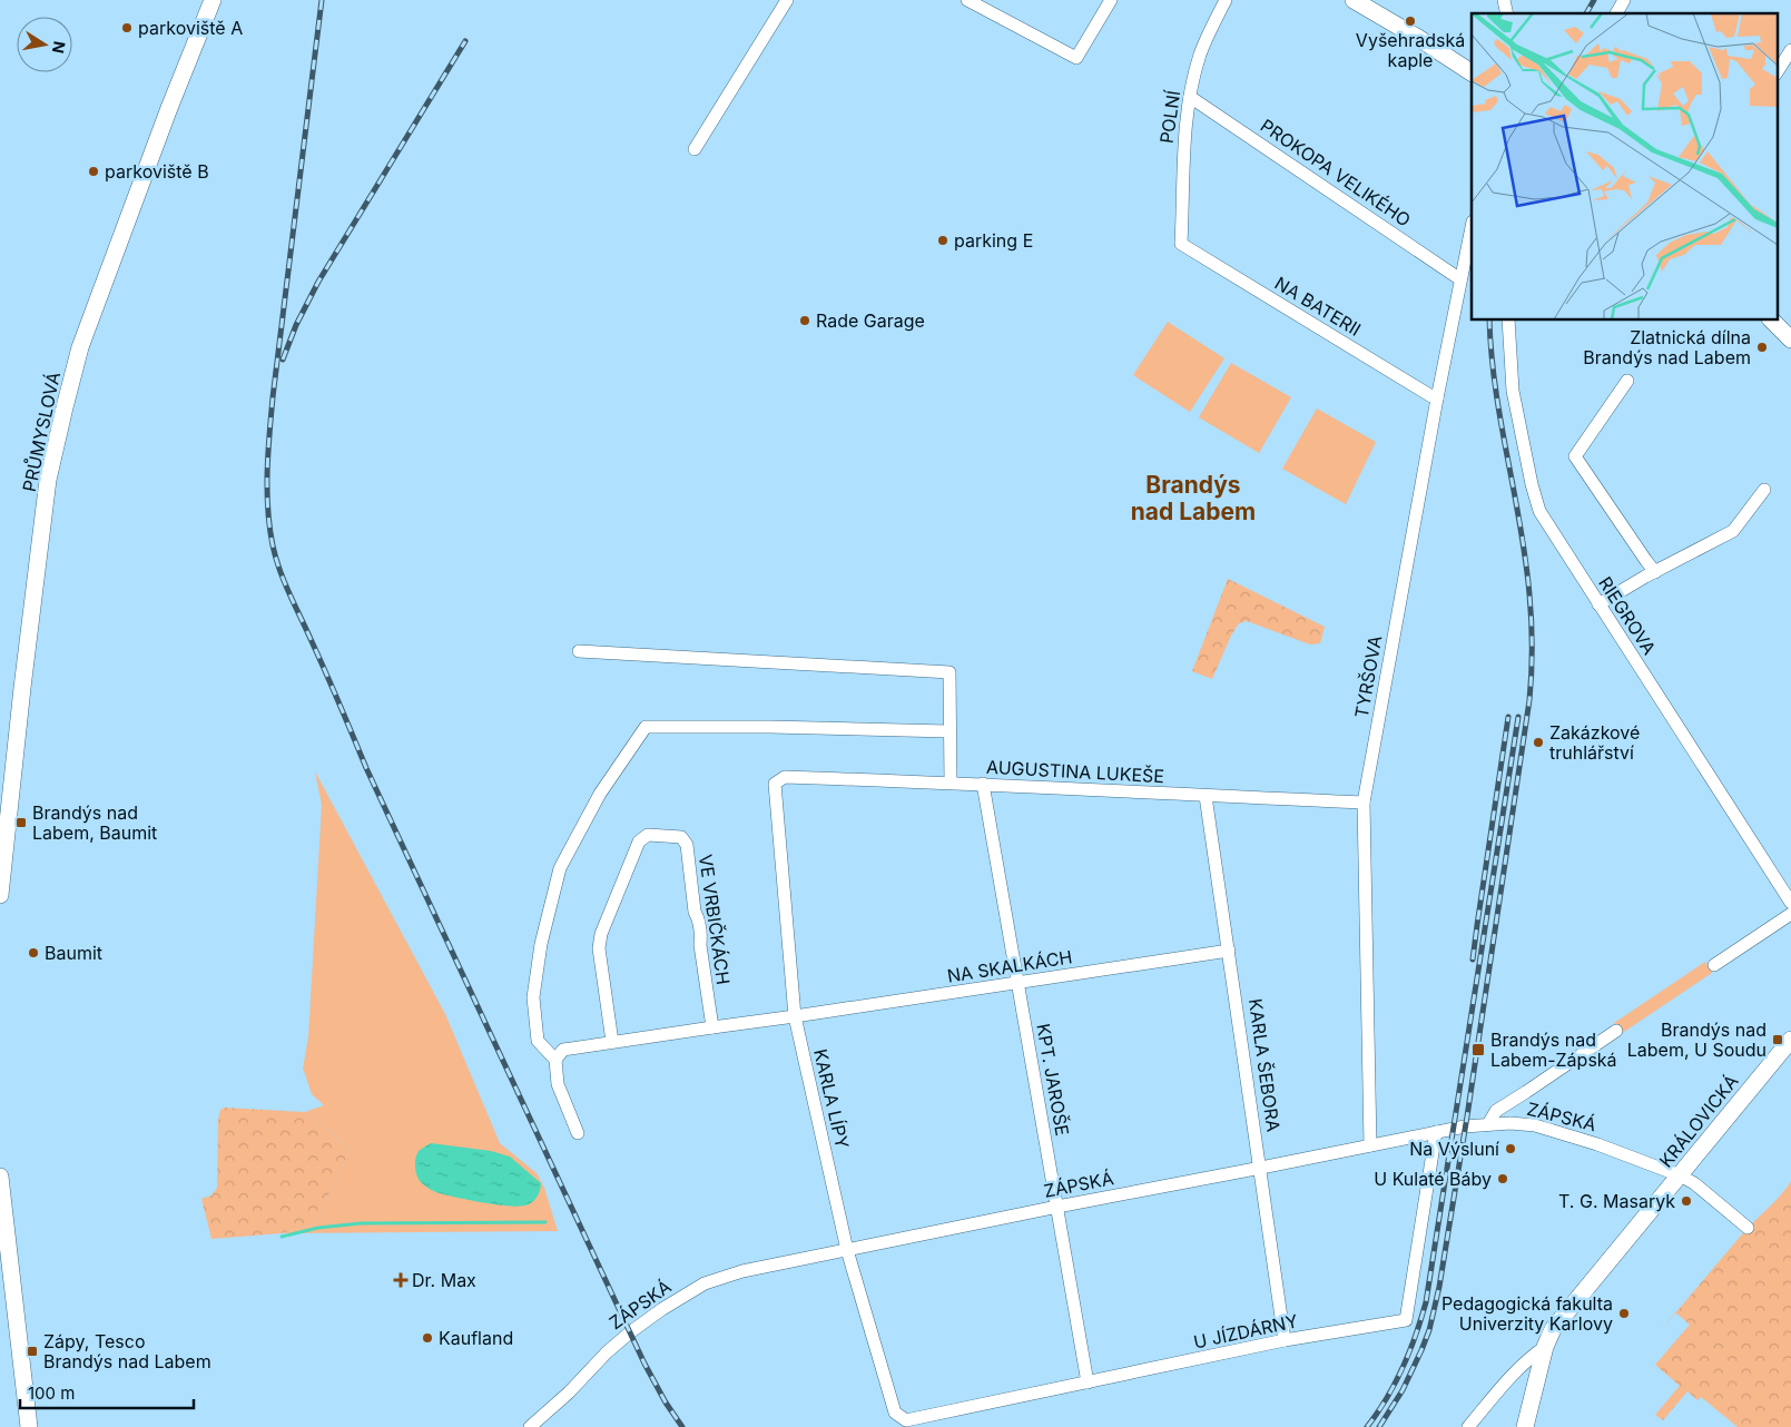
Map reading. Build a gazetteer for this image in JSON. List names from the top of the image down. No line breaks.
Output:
{"streets":{"main road":["PRŮMYSLOVÁ","KRÁLOVICKÁ"],"street":["POLNÍ","PROKOPA VELIKÉHO","NA BATERII","RIEGROVA","TYRŠOVA","AUGUSTINA LUKEŠE","VE VRBIČKÁCH","NA SKALKÁCH","KARLA ŠEBORA","KPT. JAROŠE","KARLA LÍPY","ZÁPSKÁ","U JÍZDÁRNY"]},"crossings":[["POLNÍ","PROKOPA VELIKÉHO"],["POLNÍ","NA BATERII"],["PROKOPA VELIKÉHO","TYRŠOVA"],["NA BATERII","TYRŠOVA"],["TYRŠOVA","AUGUSTINA LUKEŠE"],["TYRŠOVA","ZÁPSKÁ"],["AUGUSTINA LUKEŠE","KARLA ŠEBORA"],["AUGUSTINA LUKEŠE","KPT. JAROŠE"],["AUGUSTINA LUKEŠE","KARLA LÍPY"],["NA SKALKÁCH","KARLA ŠEBORA"],["NA SKALKÁCH","KPT. JAROŠE"],["NA SKALKÁCH","KARLA LÍPY"],["KARLA ŠEBORA","ZÁPSKÁ"],["KARLA ŠEBORA","U JÍZDÁRNY"],["KPT. JAROŠE","ZÁPSKÁ"],["KPT. JAROŠE","U JÍZDÁRNY"],["KARLA LÍPY","ZÁPSKÁ"],["KARLA LÍPY","U JÍZDÁRNY"],["ZÁPSKÁ","KRÁLOVICKÁ"],["ZÁPSKÁ","U JÍZDÁRNY"]],"districts":["Brandýs nad Labem"],"places":{"other":["Vyšehradská kaple","parkoviště A","parkoviště B","parking E","Rade Garage","Zlatnická dílna Brandýs nad Labem","Zakázkové truhlářství","Baumit","Na Výsluní","U Kulaté Báby","T. G. Masaryk","Pedagogická fakulta Univerzity Karlovy","Kaufland"],"transit":["Brandýs nad Labem, Baumit","Brandýs nad Labem, U Soudu","Brandýs nad Labem-Zápská","Zápy, Tesco Brandýs nad Labem"],"health":["Dr. Max"]},"scale_bar":"100 m","north":"right"}
